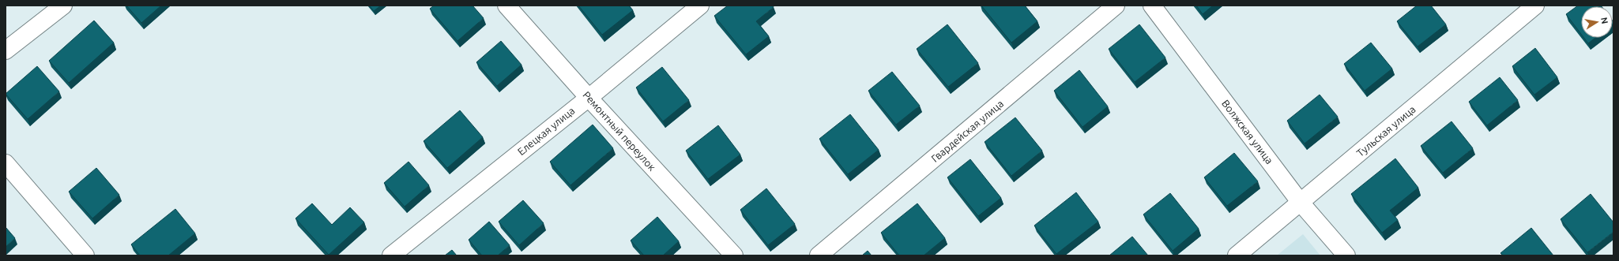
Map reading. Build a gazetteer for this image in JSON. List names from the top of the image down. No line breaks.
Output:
{"streets":{"street":["Елецкая улица","Ремонтный переулок","Гвардейская улица","Тульская улица","Волжская улица"]},"crossings":[["Елецкая улица","Ремонтный переулок"],["Тульская улица","Волжская улица"]],"north":"right"}
